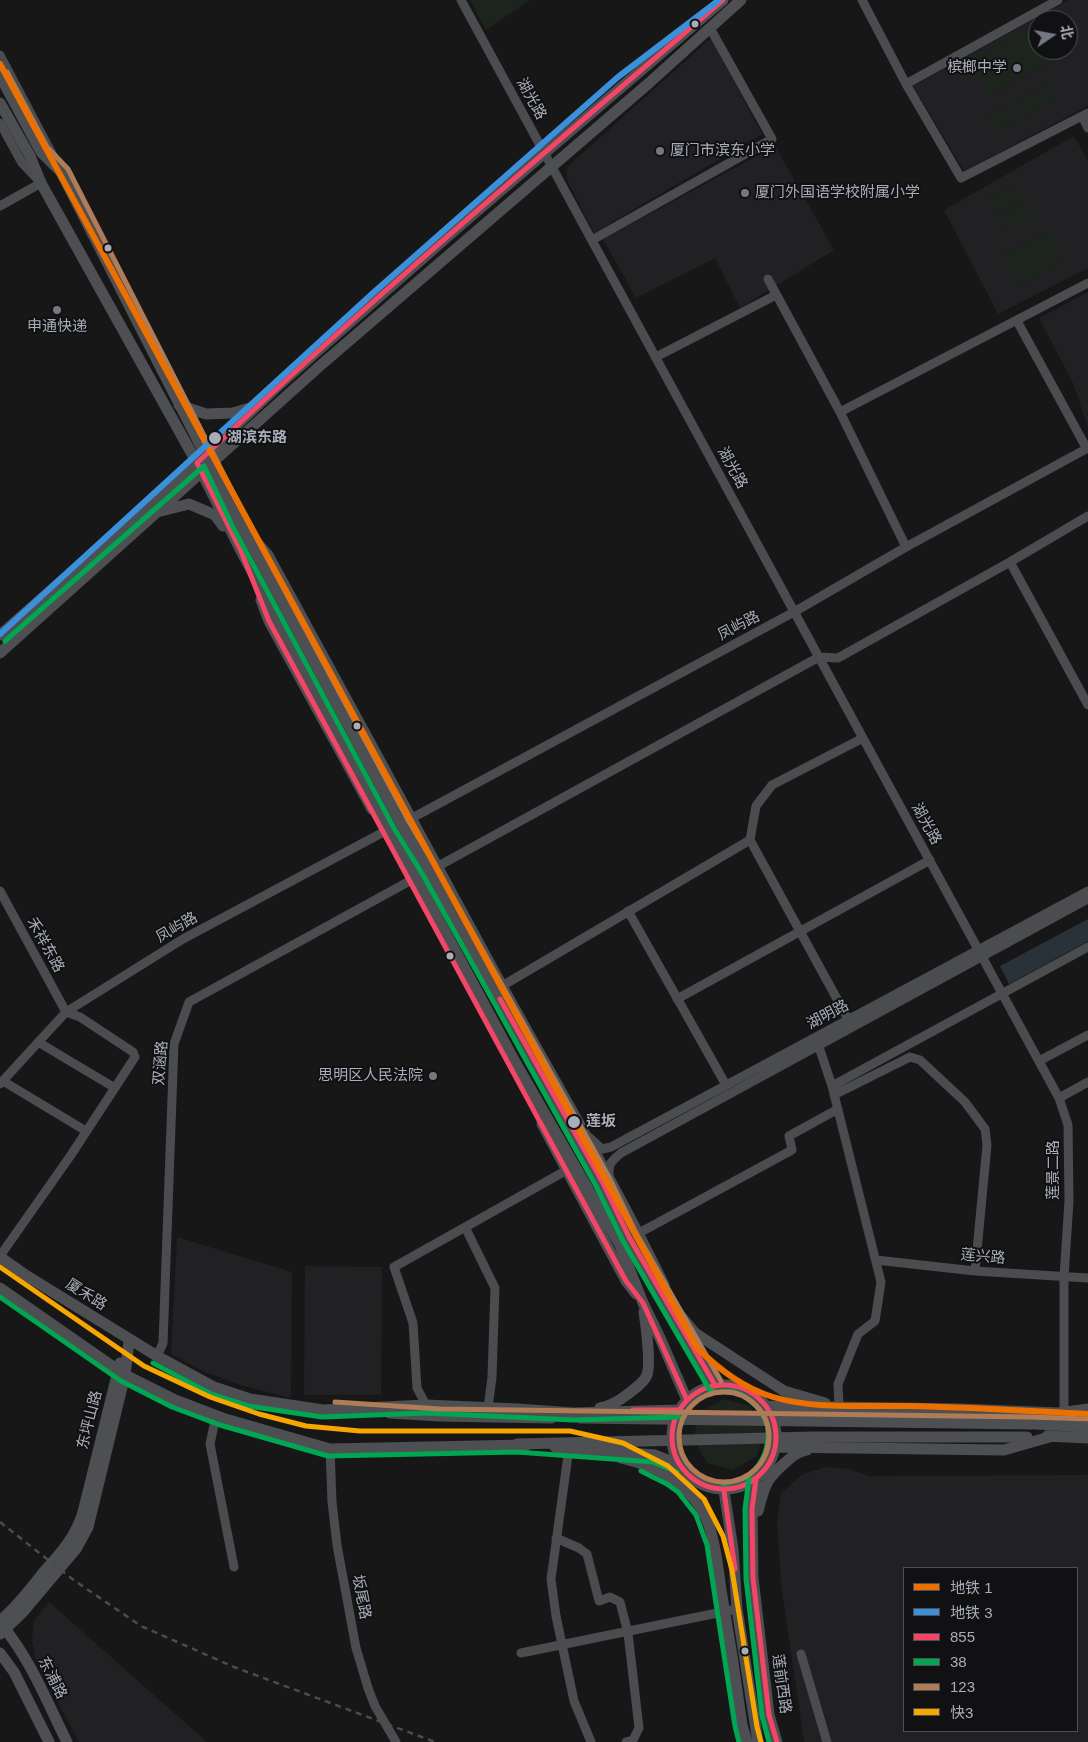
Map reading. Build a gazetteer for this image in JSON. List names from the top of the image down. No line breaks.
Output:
{"streets":{"main road":["厦禾路","东坪山路","东浦路","莲前西路"],"street":["湖光路","凤屿路","禾祥东路","湖明路","双涵路","莲景二路","莲兴路","坂尾路"]},"crossings":[["湖光路","凤屿路"],["湖光路","湖明路"],["湖光路","莲景二路"],["凤屿路","禾祥东路"],["湖明路","莲景二路"],["双涵路","厦禾路"],["莲景二路","莲兴路"],["厦禾路","东坪山路"],["东坪山路","东浦路"]],"places":["槟榔中学","厦门市滨东小学","厦门外国语学校附属小学","申通快递","湖滨东路","思明区人民法院","莲坂"],"lines":["metro line 3","transit line 855","metro line 1","transit line 123","transit line 38","transit line 快3"],"legend":["地铁 1","地铁 3","855","38","123","快3"],"north":"right"}
